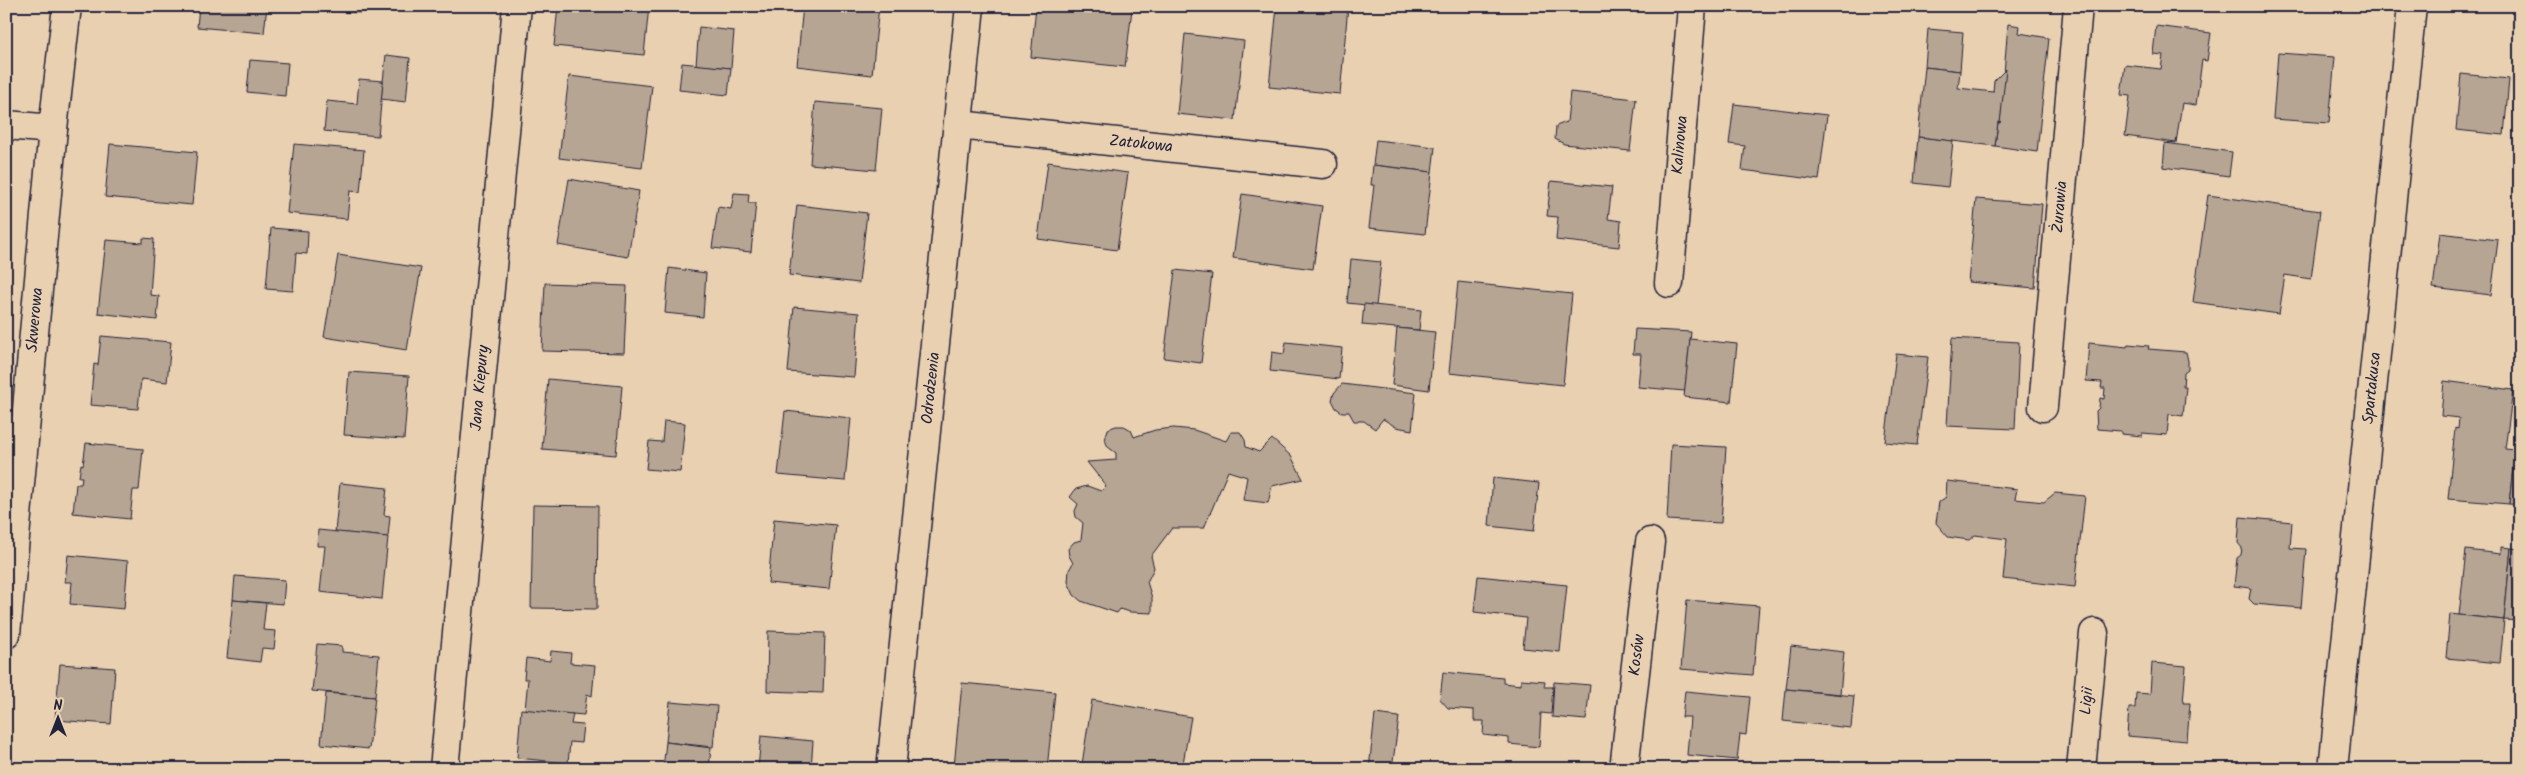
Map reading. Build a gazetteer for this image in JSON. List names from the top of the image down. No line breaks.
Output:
{"streets":{"street":["Zatokowa","Kalinowa","Żurawia","Skwerowa","Jana Kiepury","Odrodzenia","Spartakusa","Kosów","Ligii"]},"crossings":[["Zatokowa","Odrodzenia"]],"north":"top"}
